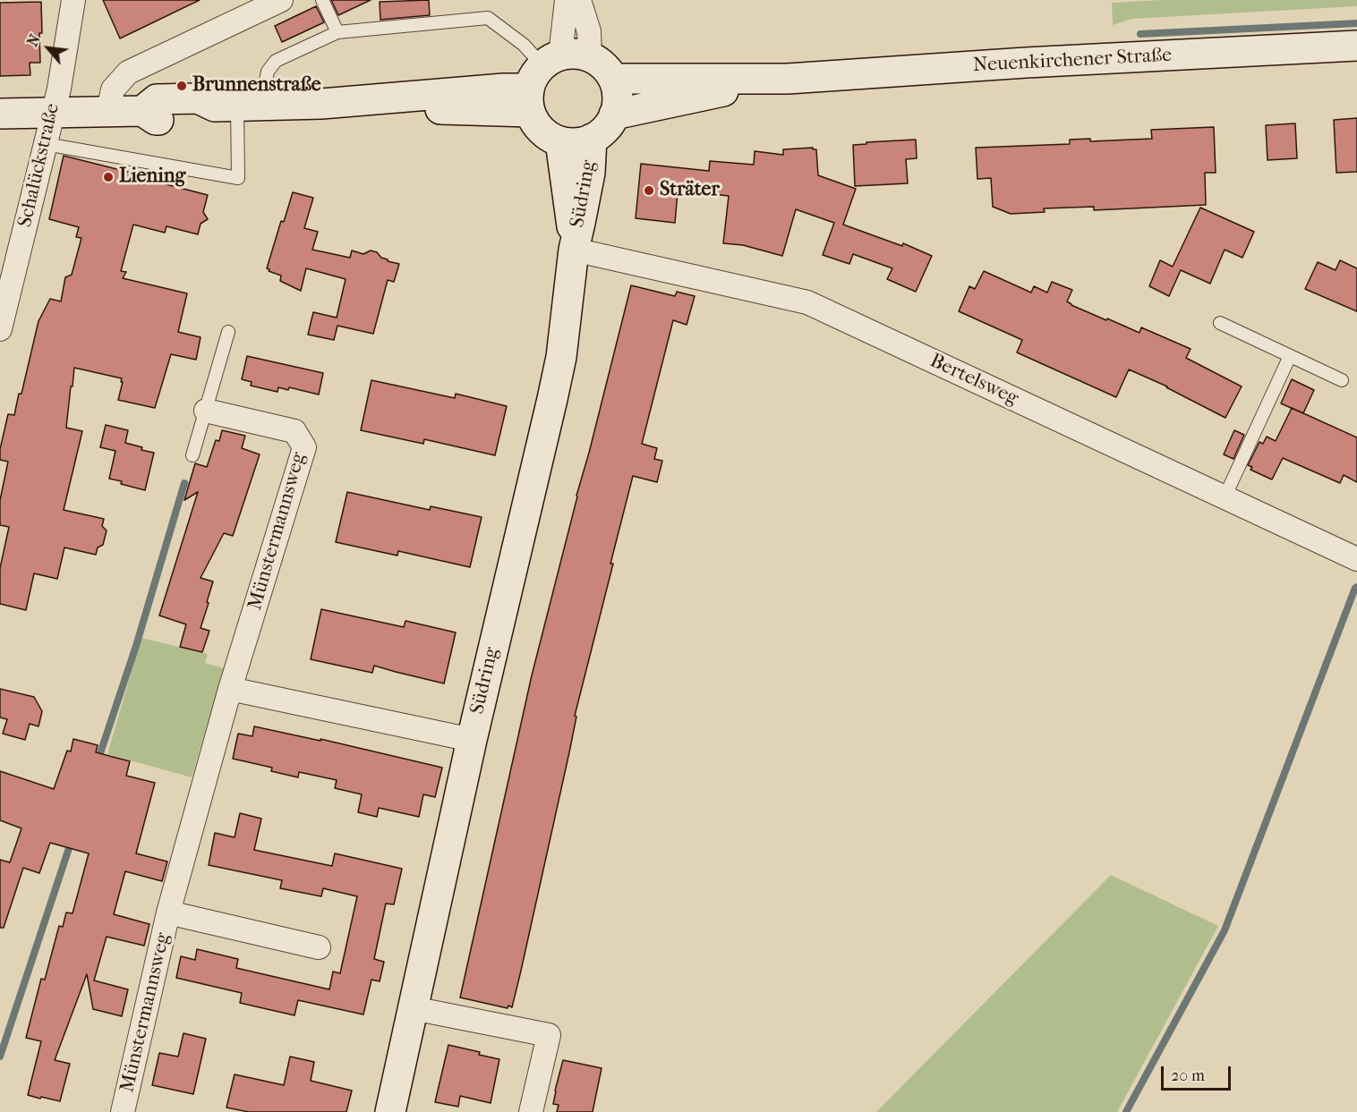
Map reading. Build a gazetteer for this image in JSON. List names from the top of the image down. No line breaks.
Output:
{"streets":{"main road":["Neuenkirchener Straße","Südring"],"street":["Schalückstraße","Bertelsweg","Münstermannsweg"]},"crossings":[["Neuenkirchener Straße","Südring"],["Südring","Bertelsweg"]],"places":["Brunnenstraße","Liening","Sträter"],"scale_bar":"20 m","north":"top left"}
